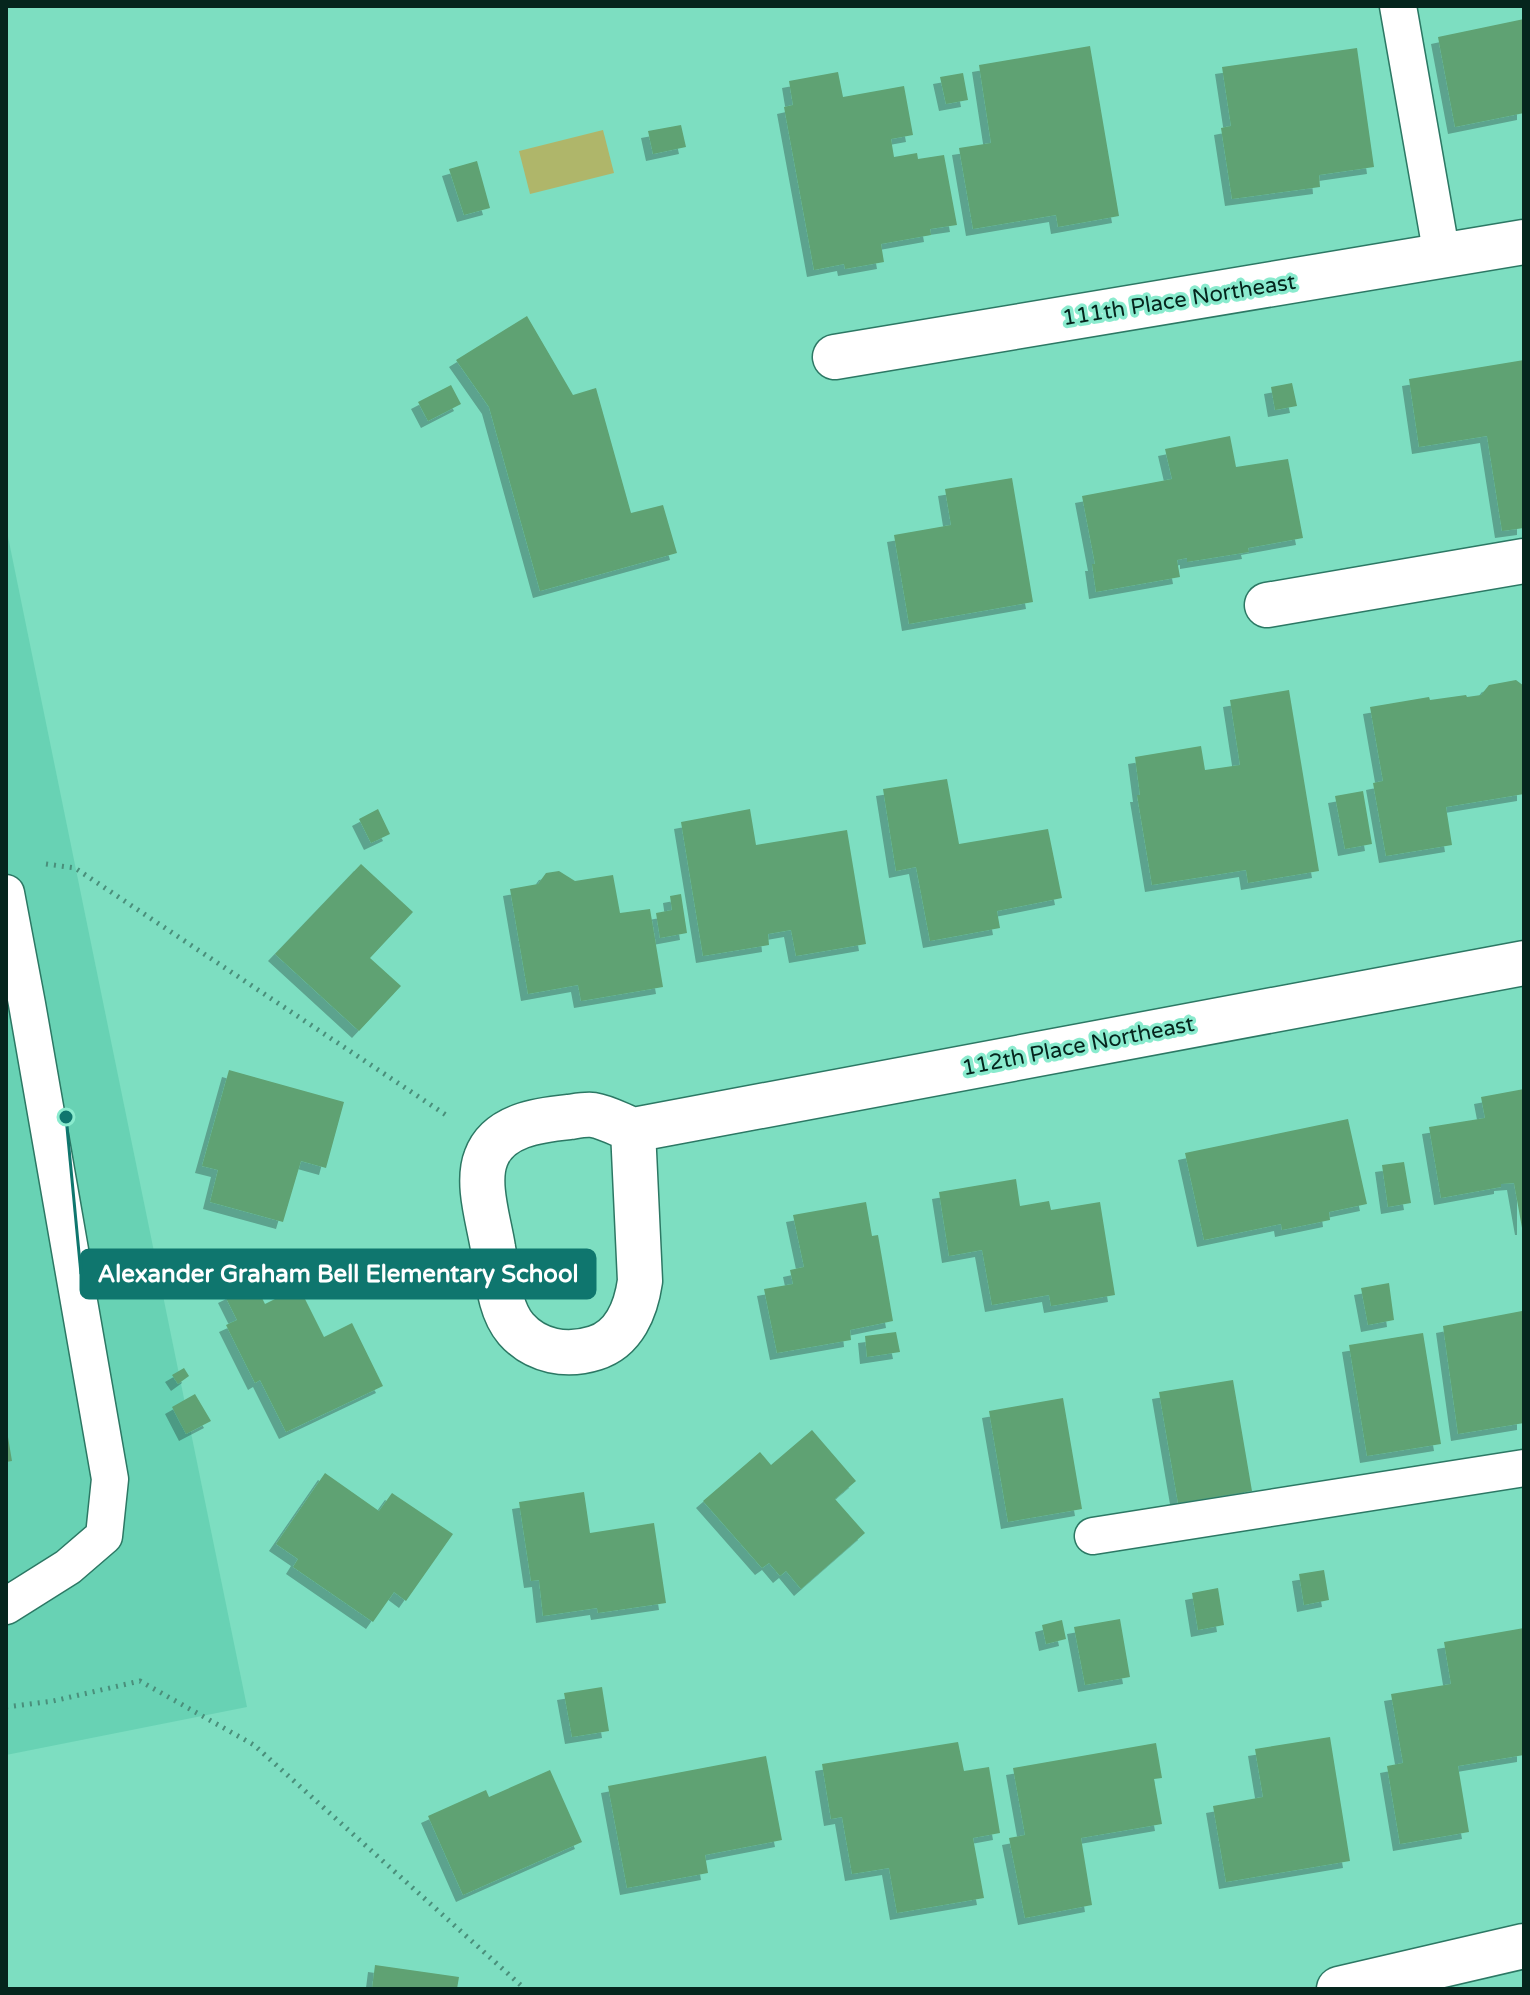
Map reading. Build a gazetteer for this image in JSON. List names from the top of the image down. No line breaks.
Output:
{"streets":{"street":["111th Place Northeast","112th Place Northeast"]},"places":["Alexander Graham Bell Elementary School"]}
